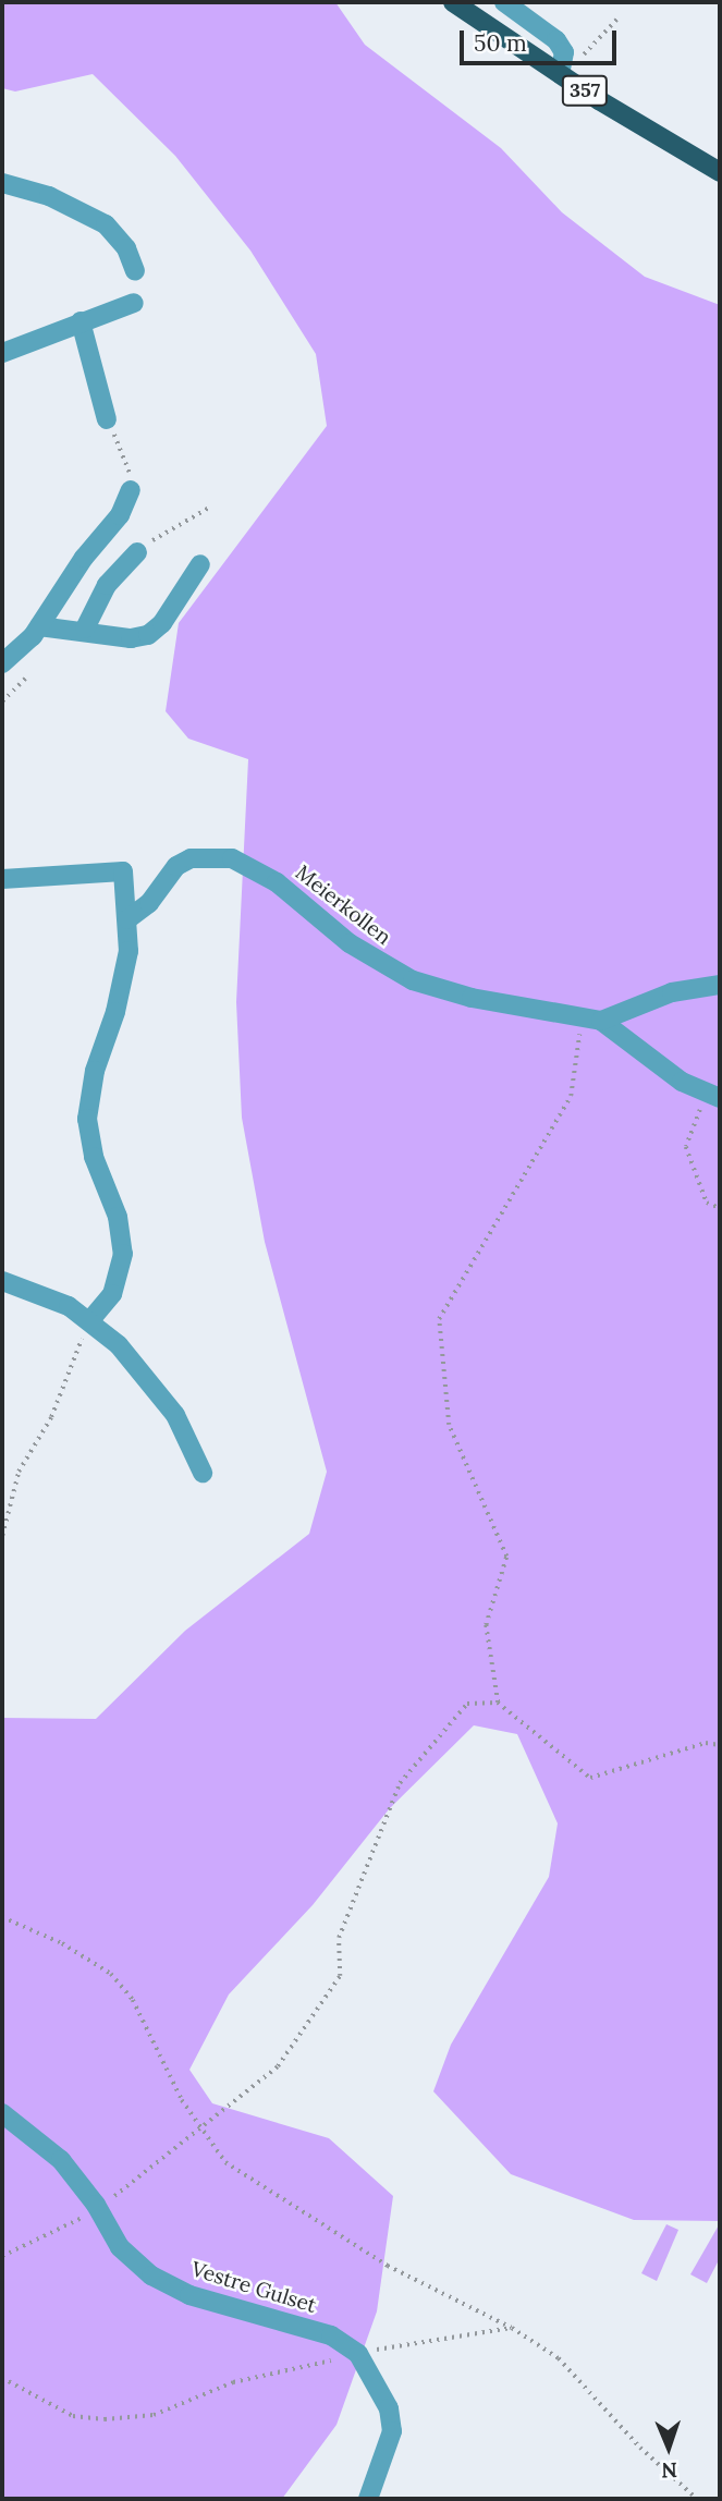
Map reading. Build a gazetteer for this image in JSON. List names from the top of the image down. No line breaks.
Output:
{"streets":{"main road":["357"],"street":["Meierkollen","Vestre Gulset"]},"scale_bar":"50 m","north":"bottom"}
